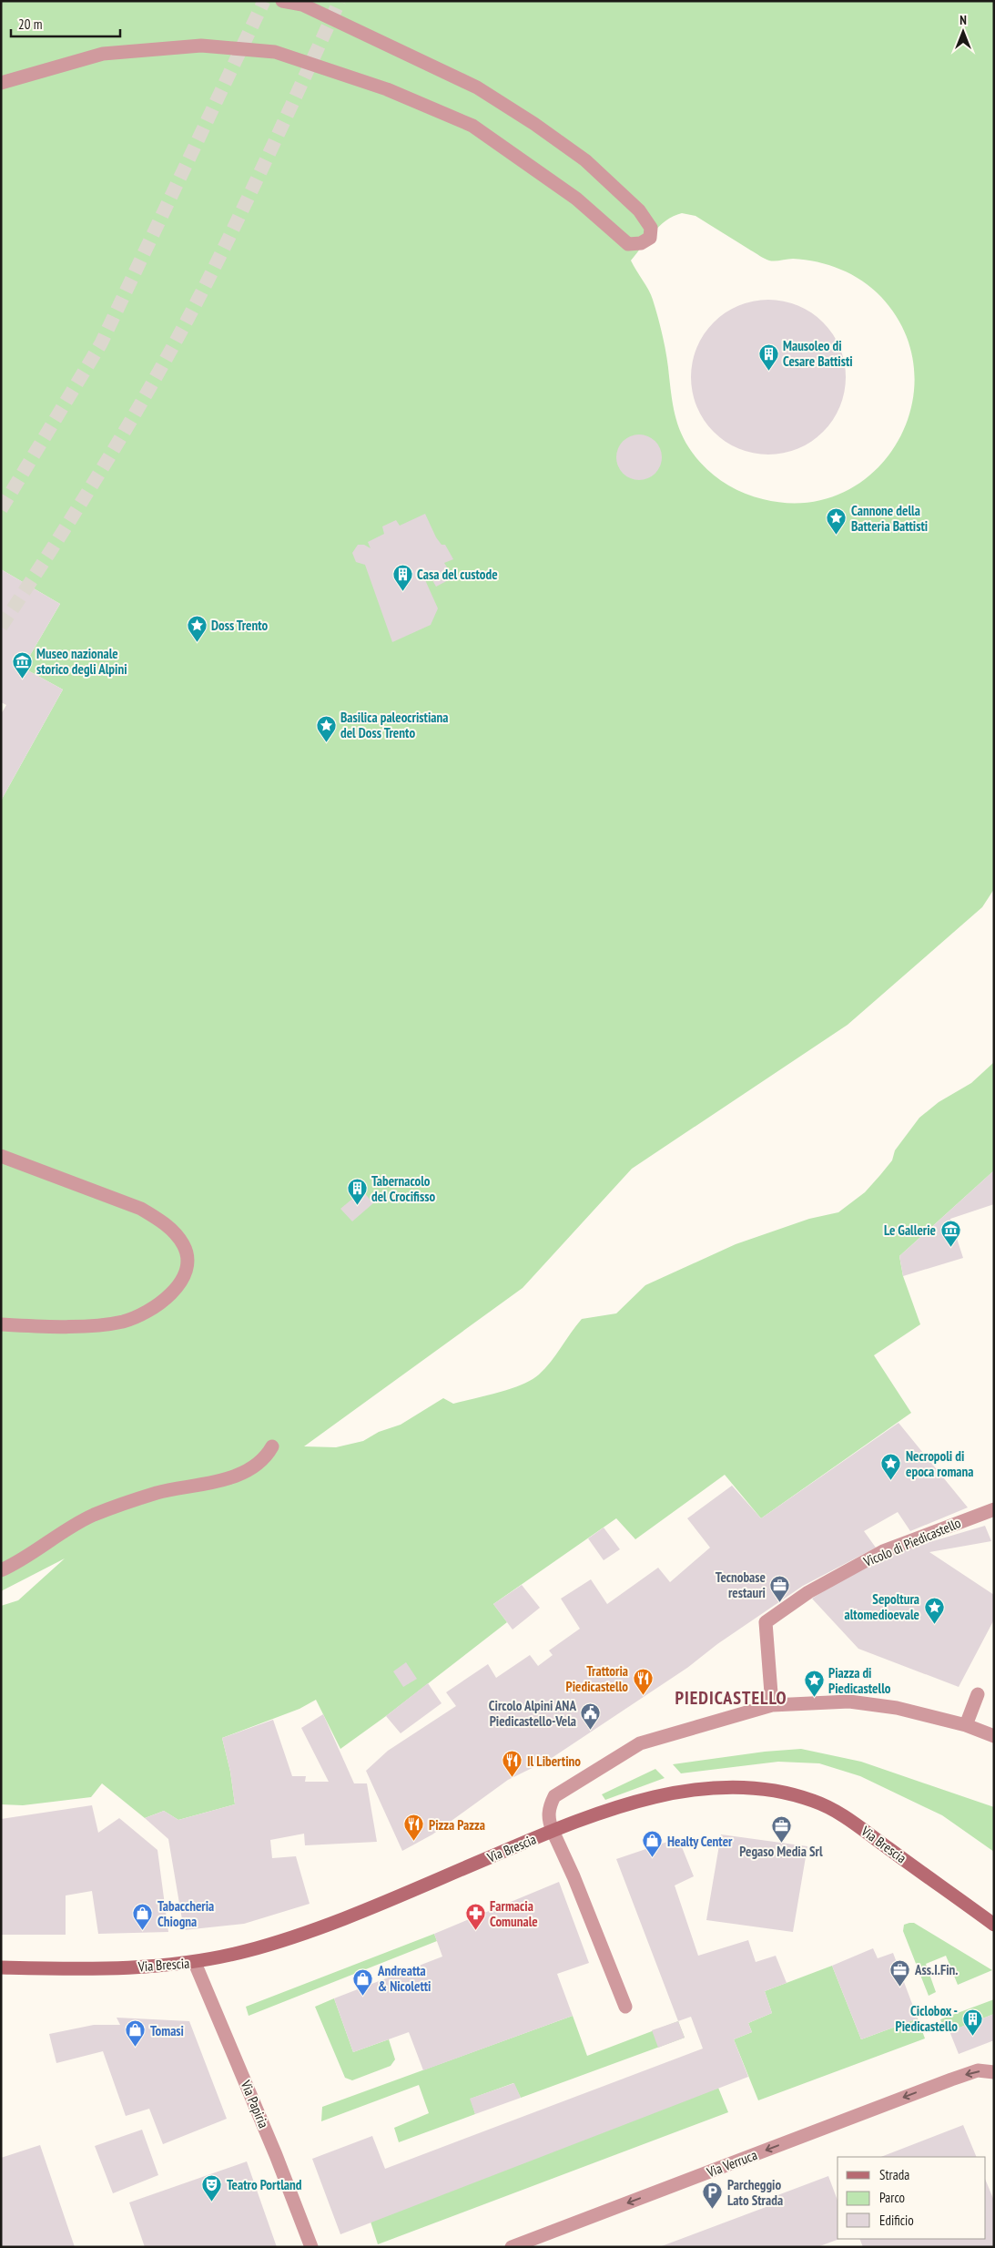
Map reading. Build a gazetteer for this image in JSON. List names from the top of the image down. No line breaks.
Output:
{"streets":{"street":["Vicolo di Piedicastello","Via Brescia","Via Papiria","Via Verruca"]},"crossings":[["Via Brescia","Via Papiria"]],"one_way":["Via Verruca"],"districts":["PIEDICASTELLO"],"places":{"building":["Mausoleo di Cesare Battisti","Casa del custode","Tabernacolo del Crocifisso","Ciclobox - Piedicastello"],"place":["Cannone della Batteria Battisti","Doss Trento","Basilica paleocristiana del Doss Trento","Necropoli di epoca romana","Sepoltura altomedioevale","Piazza di Piedicastello"],"museum":["Museo nazionale storico degli Alpini","Le Gallerie"],"office":["Tecnobase restauri","Pegaso Media Srl","Ass.I.Fin."],"restaurant":["Trattoria Piedicastello","Il Libertino","Pizza Pazza"],"public building":["Circolo Alpini ANA Piedicastello-Vela"],"shop":["Healty Center","Tabaccheria Chiogna","Andreatta & Nicoletti","Tomasi"],"pharmacy":["Farmacia Comunale"],"theatre":["Teatro Portland"],"parking":["Parcheggio Lato Strada"]},"legend":["Strada","Parco","Edificio"],"scale_bar":"20 m","north":"top"}
